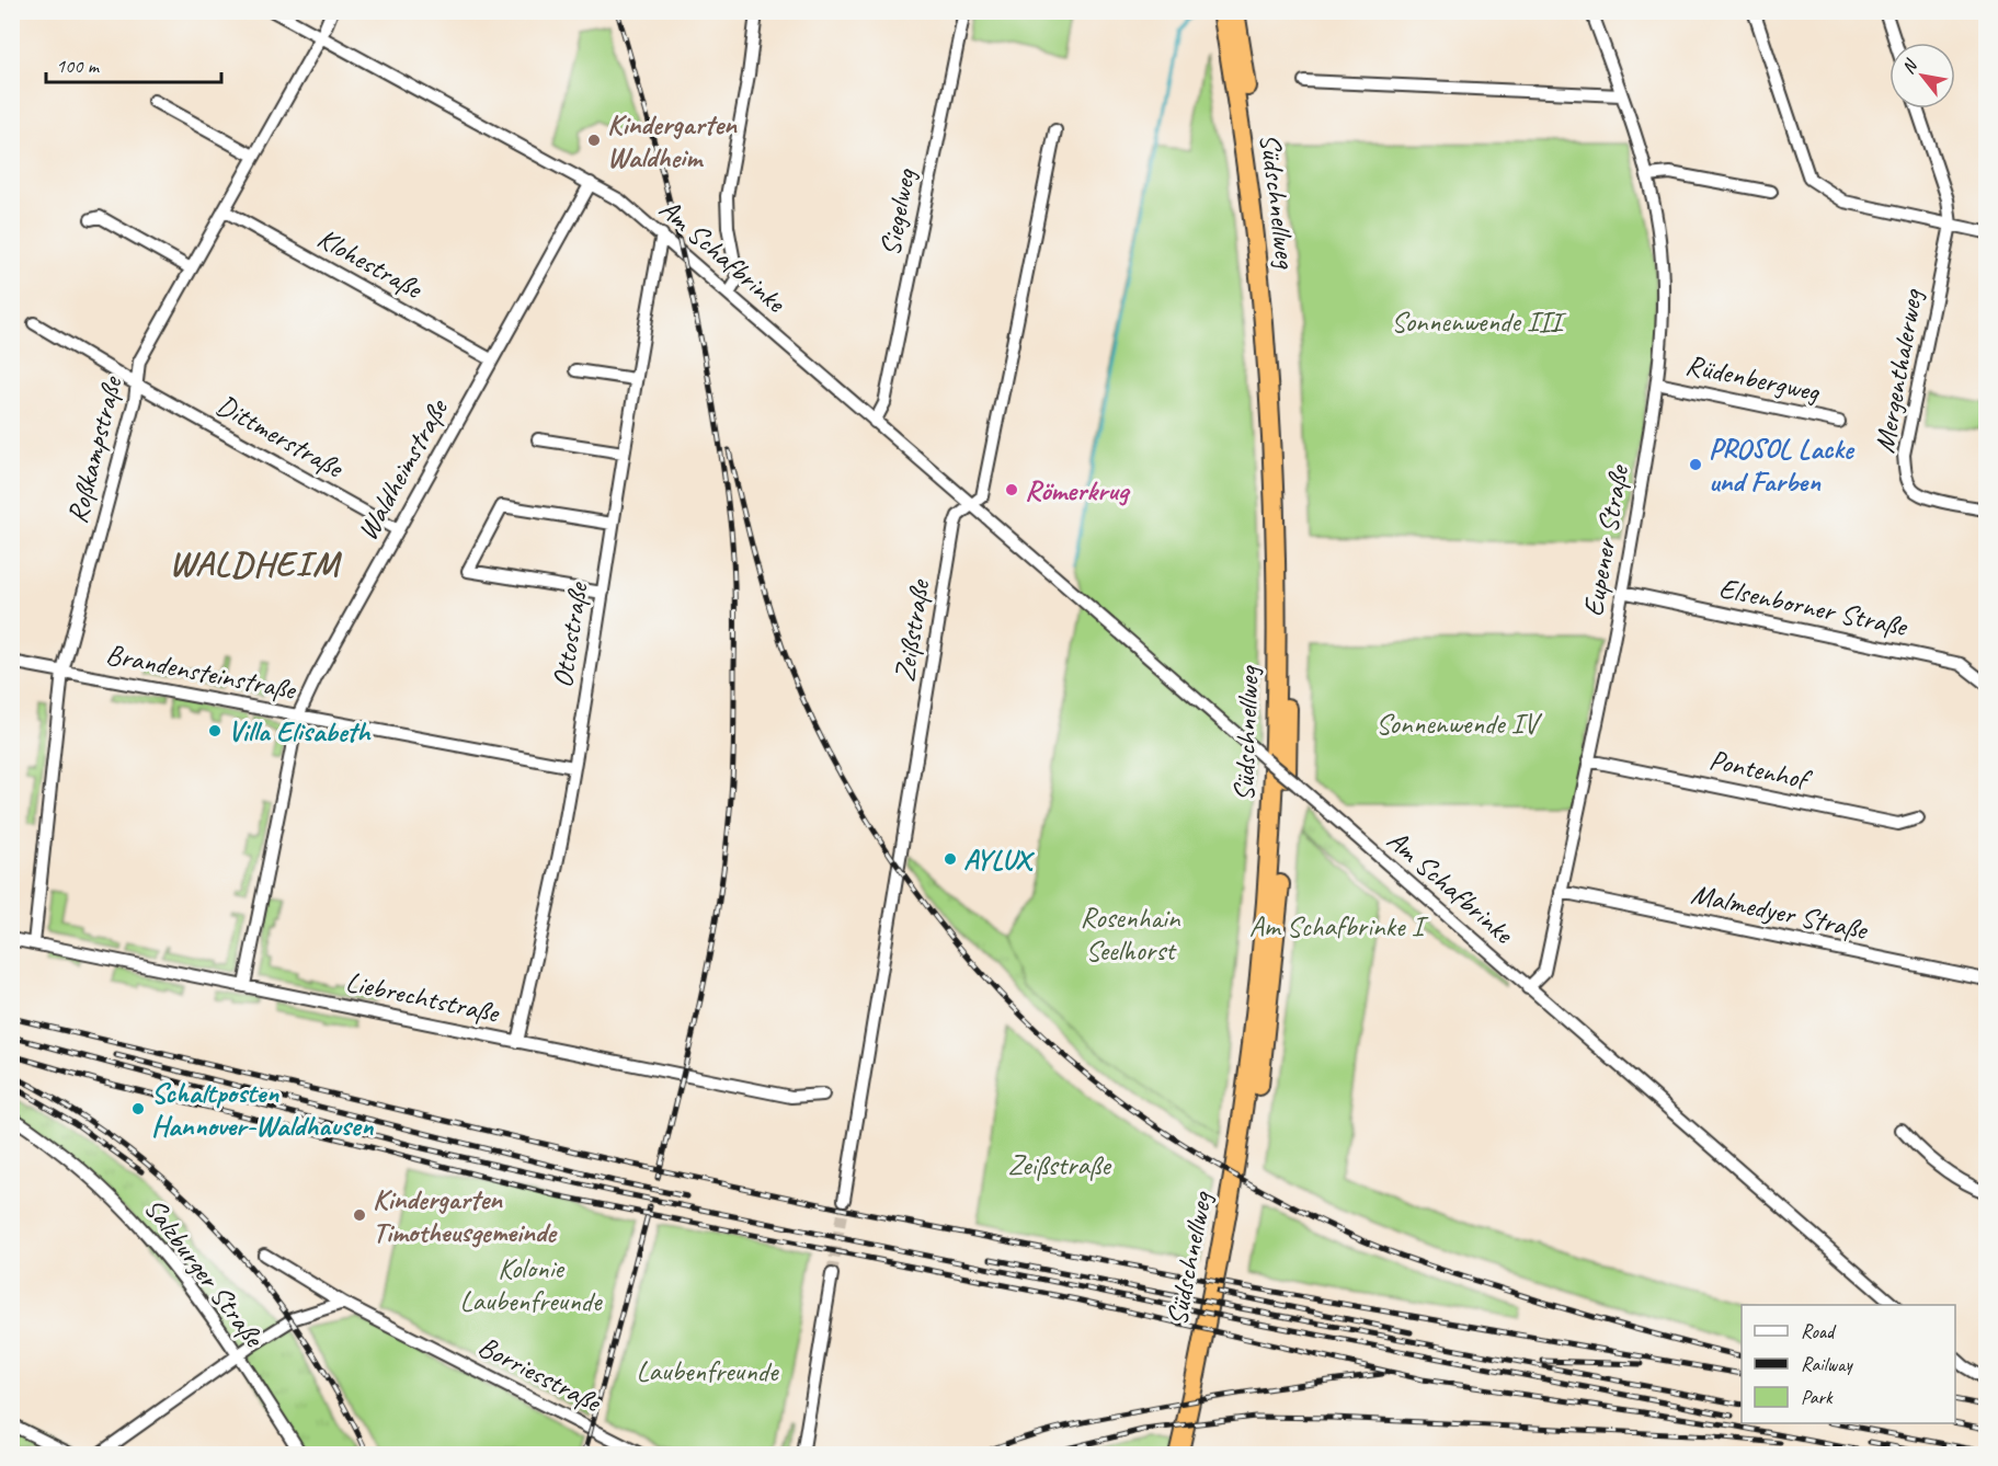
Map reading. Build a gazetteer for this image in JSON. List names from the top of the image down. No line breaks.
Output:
{"streets":{"highway":["Südschnellweg"],"street":["Siegelweg","Am Schafbrinke","Klohestraße","Mergenthalerweg","Rüdenbergweg","Dittmerstraße","Roßkampstraße","Waldheimstraße","Eupener Straße","Elsenborner Straße","Zeißstraße","Ottostraße","Brandensteinstraße","Pontenhof","Malmedyer Straße","Liebrechtstraße","Salzburger Straße","Borriesstraße"]},"crossings":[["Siegelweg","Am Schafbrinke"],["Am Schafbrinke","Roßkampstraße"],["Am Schafbrinke","Waldheimstraße"],["Am Schafbrinke","Eupener Straße"],["Am Schafbrinke","Zeißstraße"],["Am Schafbrinke","Ottostraße"],["Klohestraße","Roßkampstraße"],["Klohestraße","Waldheimstraße"],["Rüdenbergweg","Eupener Straße"],["Dittmerstraße","Roßkampstraße"],["Dittmerstraße","Waldheimstraße"],["Roßkampstraße","Brandensteinstraße"],["Roßkampstraße","Liebrechtstraße"],["Waldheimstraße","Brandensteinstraße"],["Waldheimstraße","Liebrechtstraße"],["Eupener Straße","Elsenborner Straße"],["Eupener Straße","Pontenhof"],["Eupener Straße","Malmedyer Straße"],["Ottostraße","Brandensteinstraße"],["Ottostraße","Liebrechtstraße"]],"districts":["WALDHEIM"],"parks":["Sonnenwende III","Sonnenwende IV","Rosenhain Seelhorst","Am Schafbrinke I","Zeißstraße","Kolonie Laubenfreunde","Laubenfreunde"],"places":["Kindergarten Waldheim","PROSOL Lacke und Farben","Römerkrug","Villa Elisabeth","AYLUX","Schaltposten Hannover-Waldhausen","Kindergarten Timotheusgemeinde"],"legend":["Road","Railway","Park"],"scale_bar":"100 m","north":"top left"}
